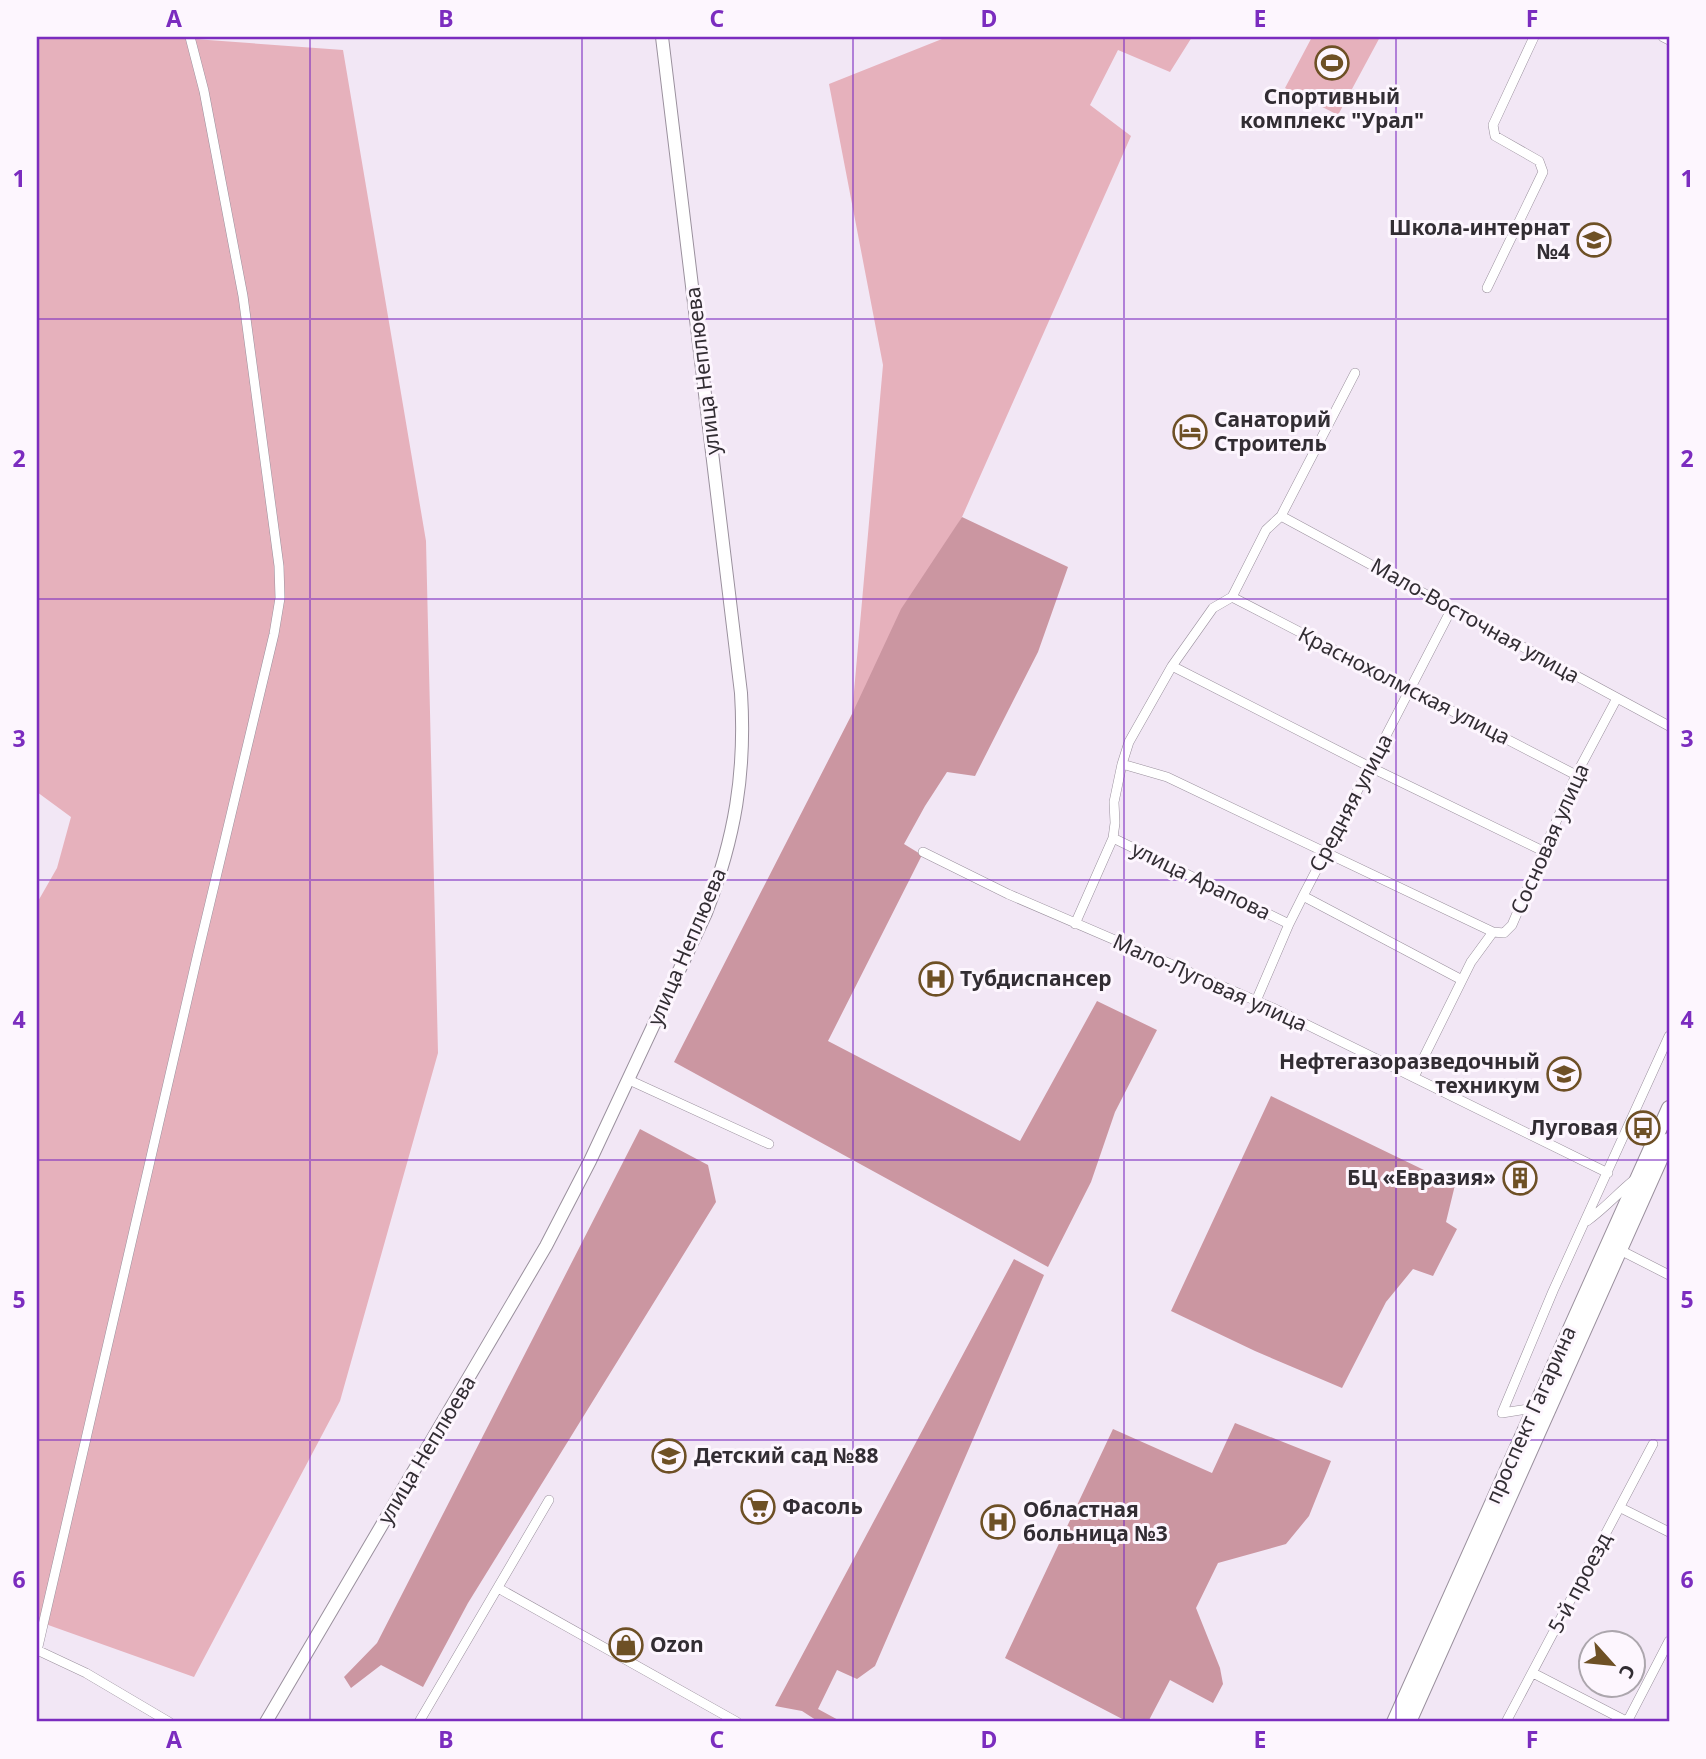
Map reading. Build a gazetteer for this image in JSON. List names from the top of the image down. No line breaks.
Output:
{"streets":{"main road":["улица Неплюева","проспект Гагарина"],"street":["Мало-Восточная улица","Краснохолмская улица","Средняя улица","Сосновая улица","улица Арапова","Мало-Луговая улица","5-й проезд"]},"crossings":[["Мало-Восточная улица","Средняя улица"],["Мало-Восточная улица","Сосновая улица"],["Краснохолмская улица","Средняя улица"],["Краснохолмская улица","Сосновая улица"],["Средняя улица","улица Арапова"],["Средняя улица","Мало-Луговая улица"],["Сосновая улица","улица Арапова"],["Сосновая улица","Мало-Луговая улица"]],"places":{"sports":["Спортивный комплекс \"Урал\""],"school or university":["Школа-интернат №4","Нефтегазоразведочный техникум","Детский сад №88"],"hotel":["Санаторий Строитель"],"hospital":["Тубдиспансер","Областная больница №3"],"bus stop":["Луговая"],"building":["БЦ «Евразия»"],"supermarket":["Фасоль"],"shop":["Ozon"]},"north":"bottom right","grid":{"columns":["A","B","C","D","E","F"],"rows":["1","2","3","4","5","6"]}}
